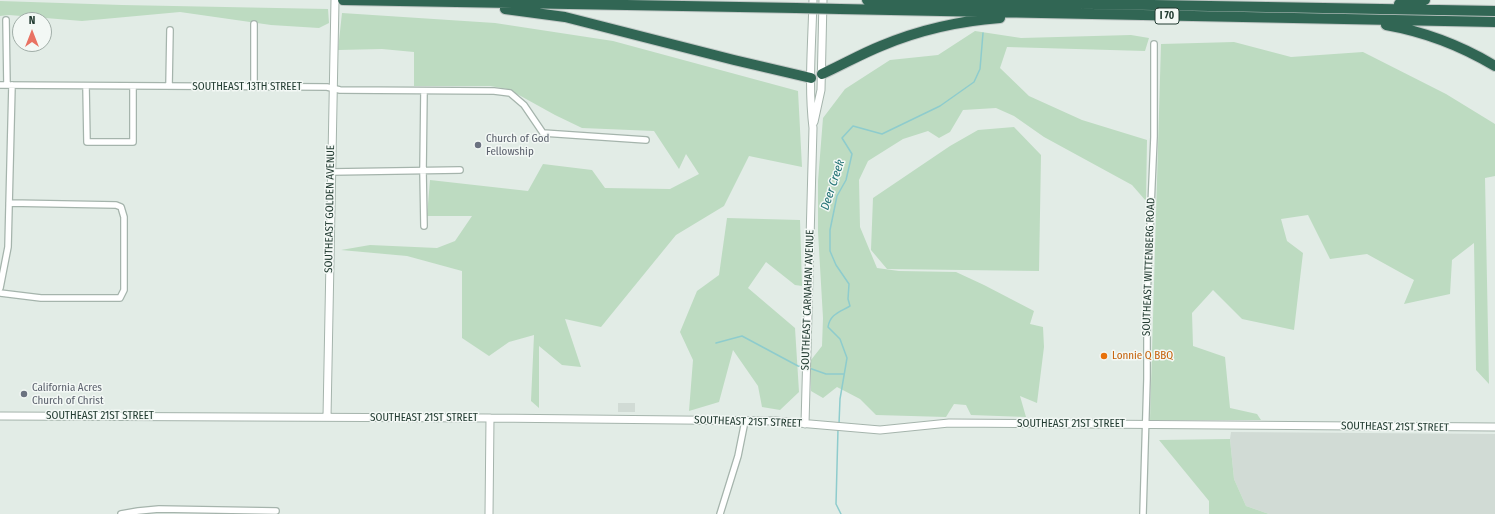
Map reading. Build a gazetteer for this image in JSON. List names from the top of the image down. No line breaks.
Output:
{"streets":{"highway":["I 70"],"street":["SOUTHEAST 13TH STREET","SOUTHEAST GOLDEN AVENUE","SOUTHEAST WITTENBERG ROAD","SOUTHEAST CARNAHAN AVENUE","SOUTHEAST 21ST STREET"]},"crossings":[["SOUTHEAST 13TH STREET","SOUTHEAST GOLDEN AVENUE"],["SOUTHEAST GOLDEN AVENUE","SOUTHEAST 21ST STREET"],["SOUTHEAST WITTENBERG ROAD","SOUTHEAST 21ST STREET"],["SOUTHEAST CARNAHAN AVENUE","SOUTHEAST 21ST STREET"]],"water":["Deer Creek"],"places":["Church of God Fellowship","Lonnie Q BBQ","California Acres Church of Christ"],"north":"top"}
